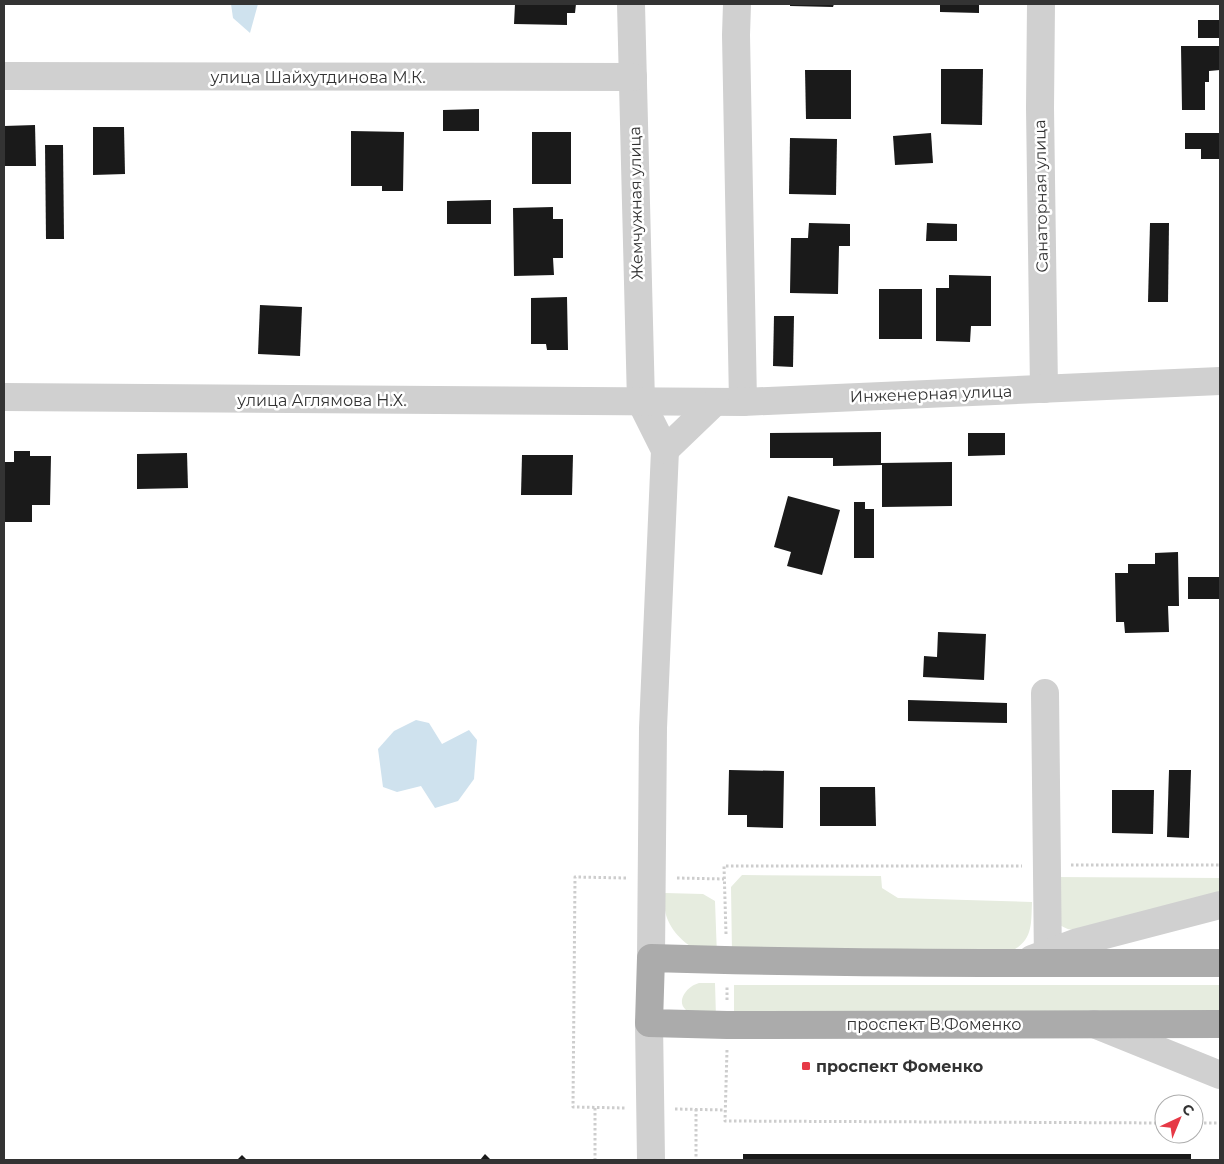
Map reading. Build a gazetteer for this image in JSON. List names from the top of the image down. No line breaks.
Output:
{"streets":{"main road":["проспект В.Фоменко"],"street":["улица Шайхутдинова М.К.","Санаторная улица","Жемчужная улица","Инженерная улица","улица Аглямова Н.Х."]},"crossings":[["улица Шайхутдинова М.К.","Жемчужная улица"],["Санаторная улица","Инженерная улица"],["Жемчужная улица","Инженерная улица"],["Жемчужная улица","улица Аглямова Н.Х."],["Инженерная улица","улица Аглямова Н.Х."]],"places":{"transit":["проспект Фоменко"]},"north":"top right"}
